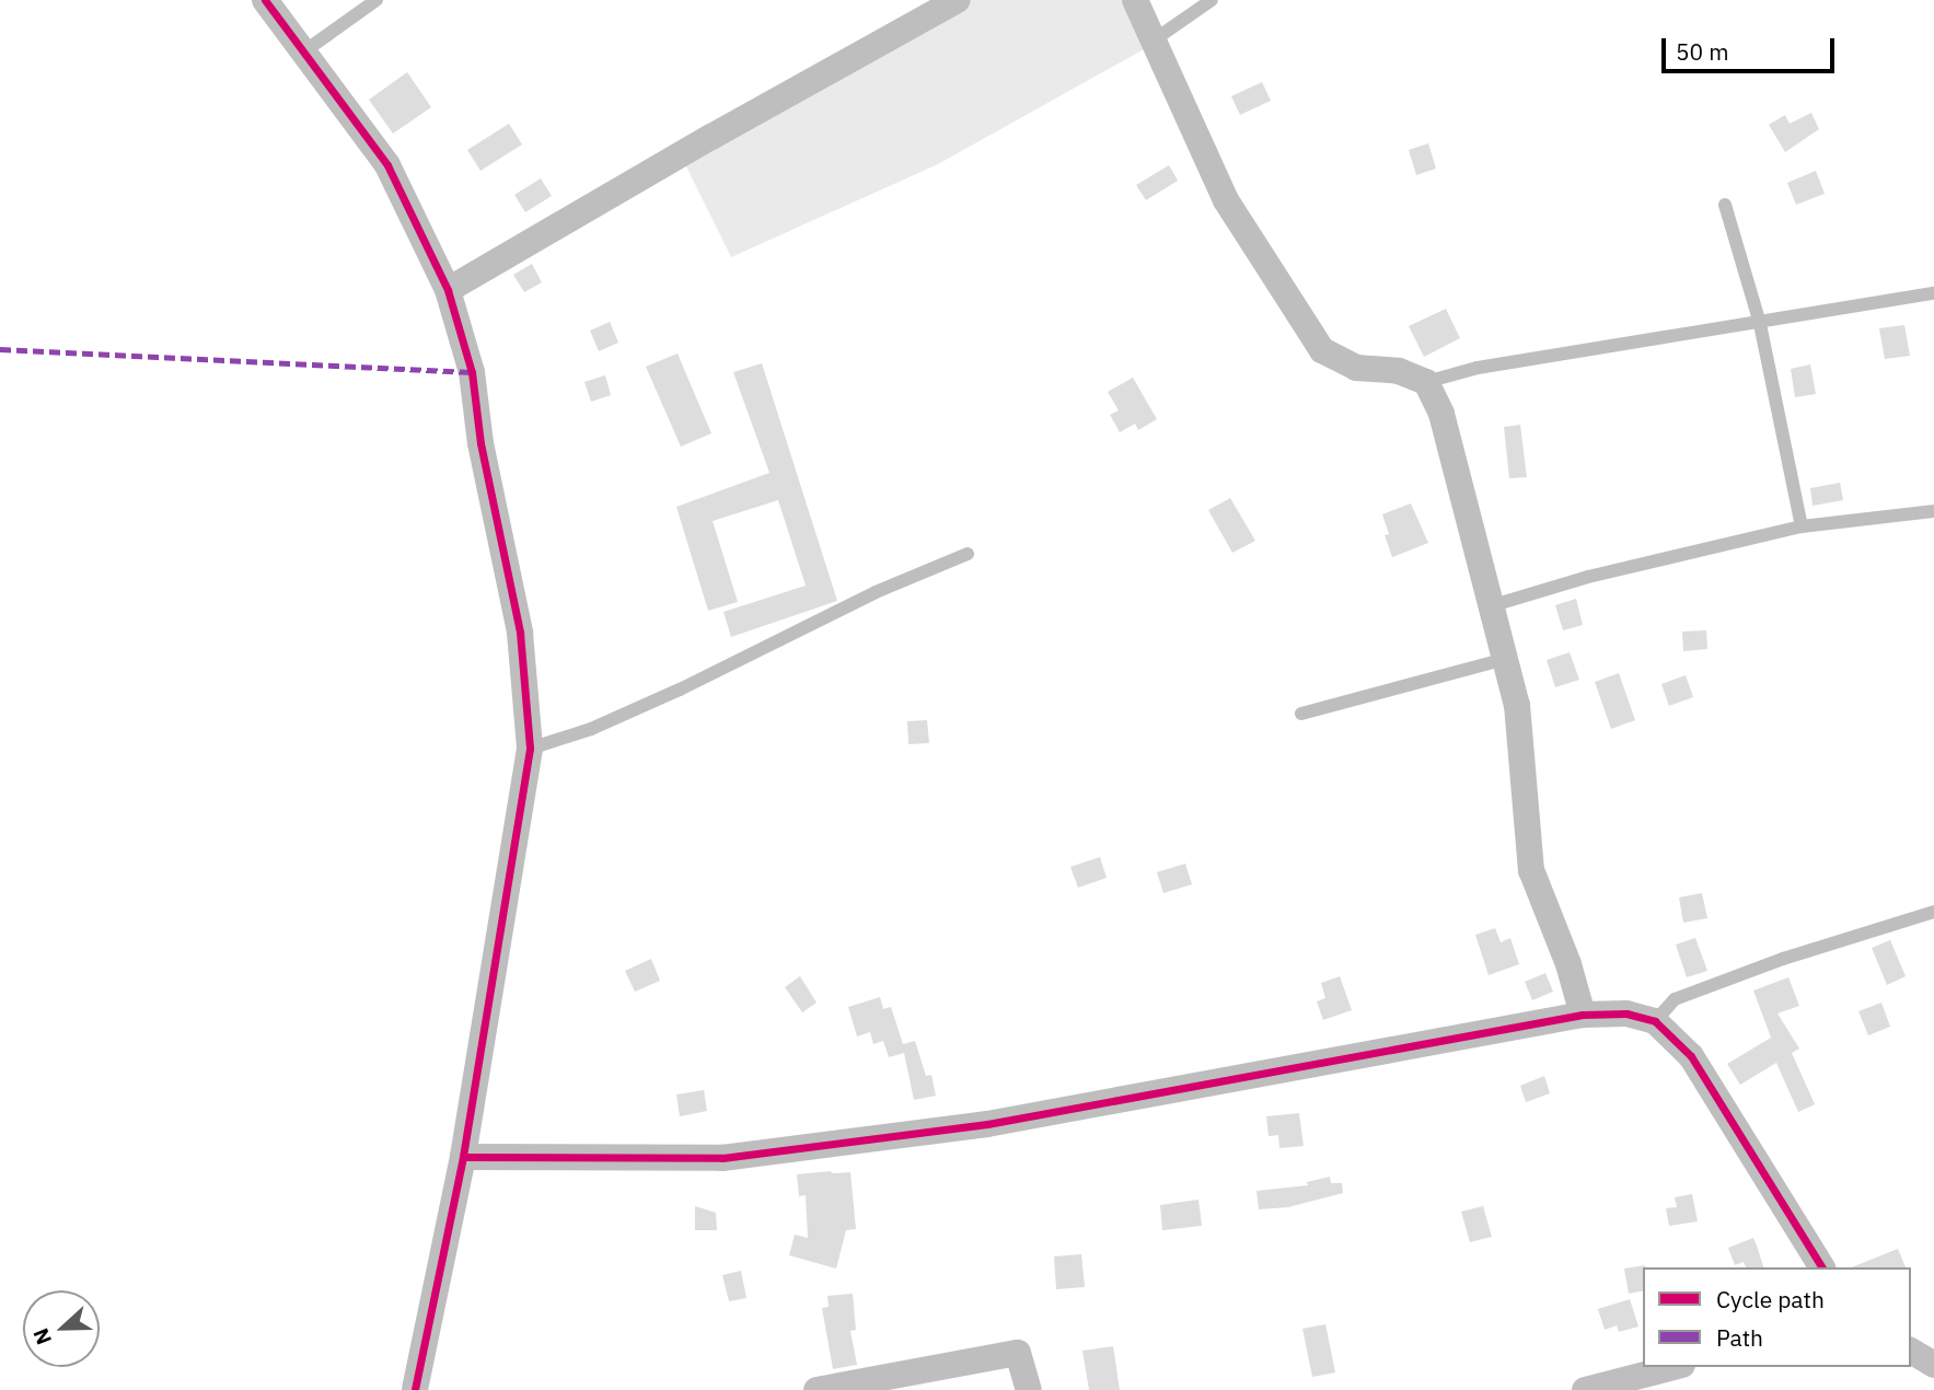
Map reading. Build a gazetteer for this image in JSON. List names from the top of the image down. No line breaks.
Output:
{"legend":["Cycle path","Path"],"scale_bar":"50 m","north":"left"}
